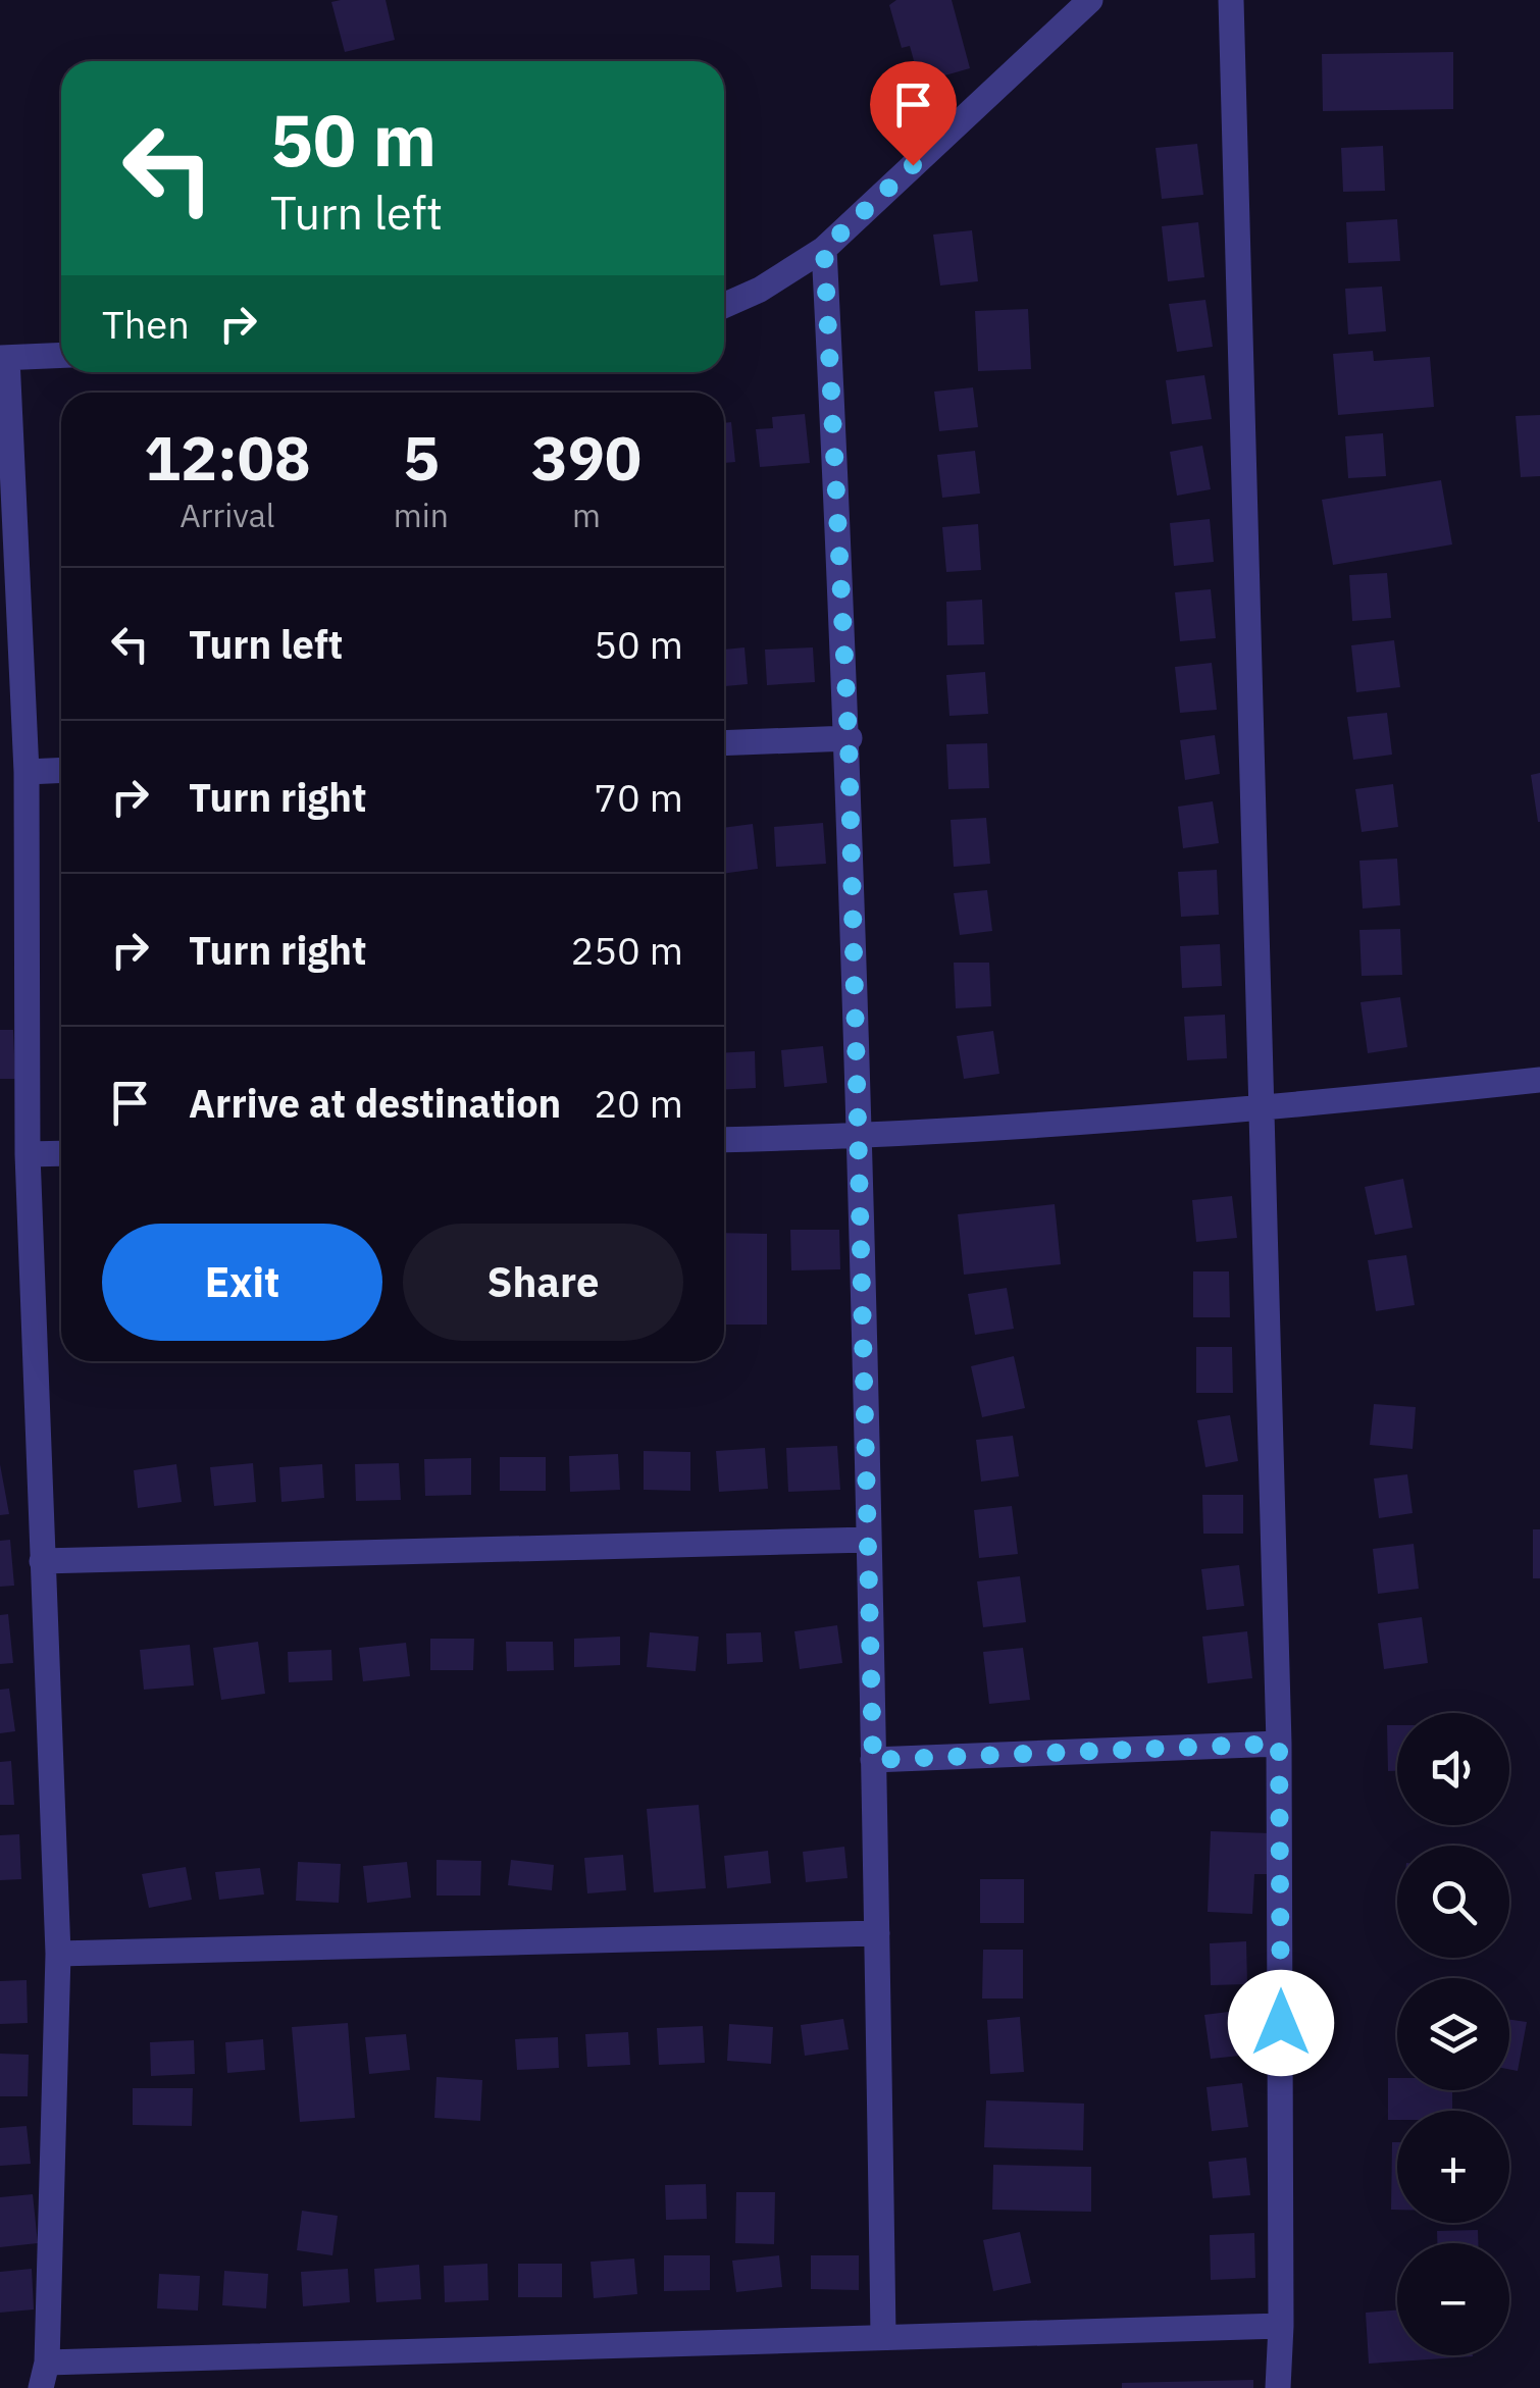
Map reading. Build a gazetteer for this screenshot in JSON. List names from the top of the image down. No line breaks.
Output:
{"page":{"turn":["50 m","Turn left"],"then":"Then","eta":["12:08","Arrival","5","min","390","m"],"list":[{"name":"Turn left","value":"50 m"},{"name":"Turn right","value":"70 m"},{"name":"Turn right","value":"250 m"},{"name":"Arrive at destination","value":"20 m"}],"buttons":["Exit","Share"],"map_buttons":["+","−"]}}
